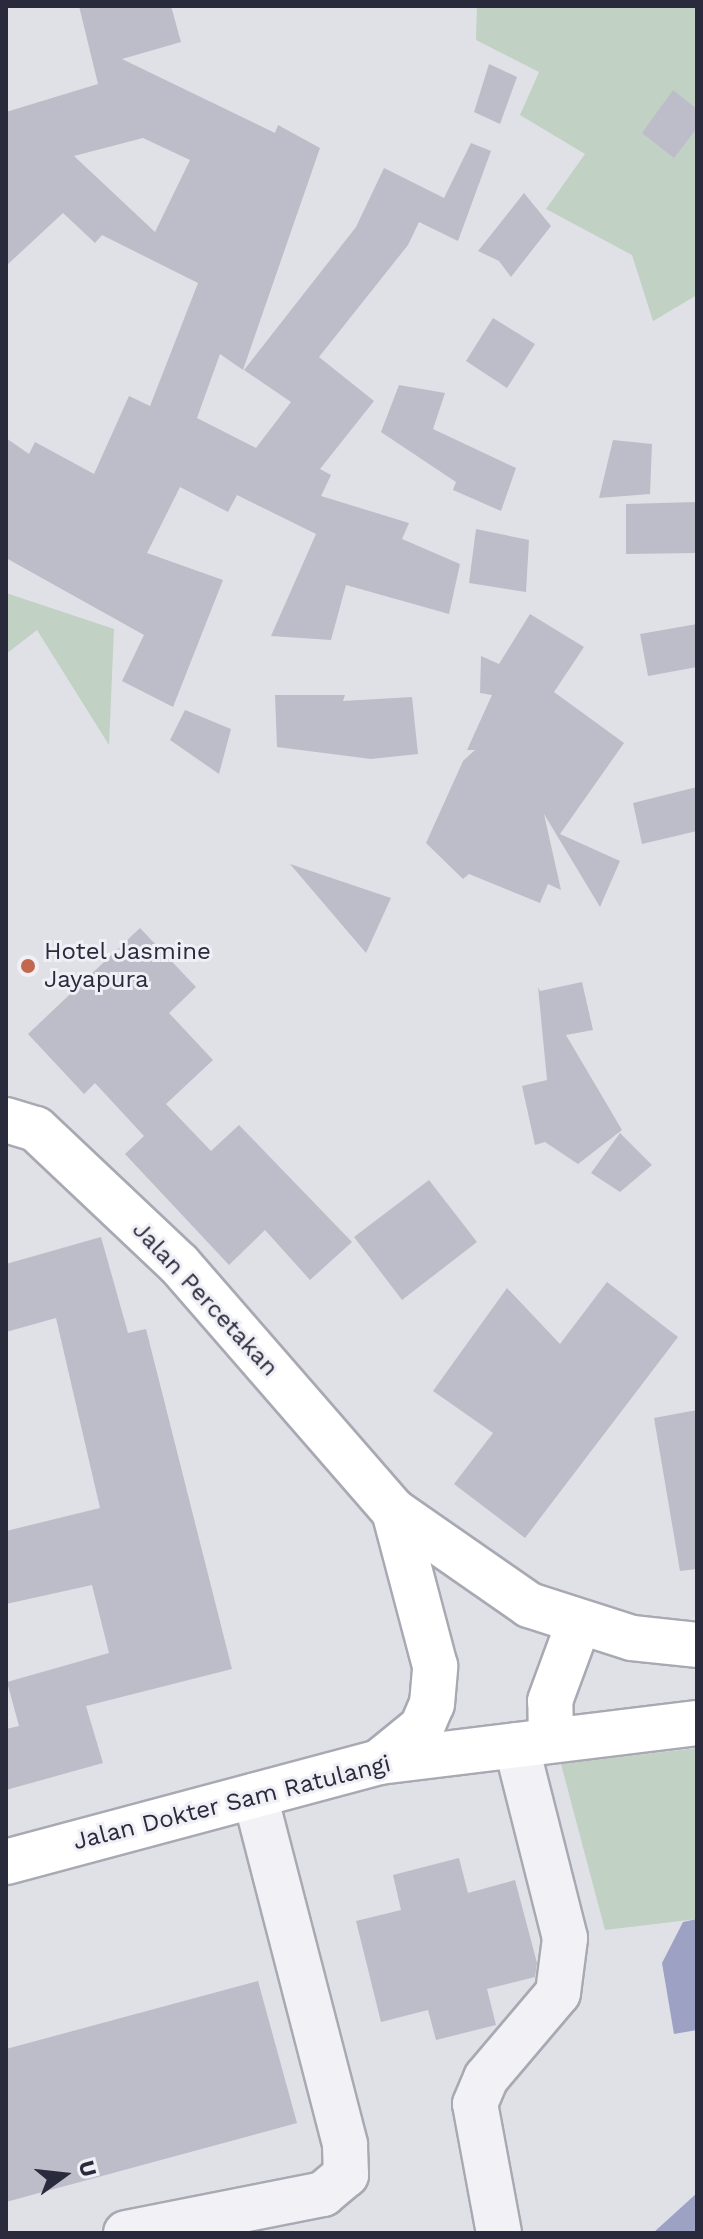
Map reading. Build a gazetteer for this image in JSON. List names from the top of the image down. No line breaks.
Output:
{"streets":{"main road":["Jalan Percetakan","Jalan Dokter Sam Ratulangi"]},"places":["Hotel Jasmine Jayapura"],"north":"right"}
